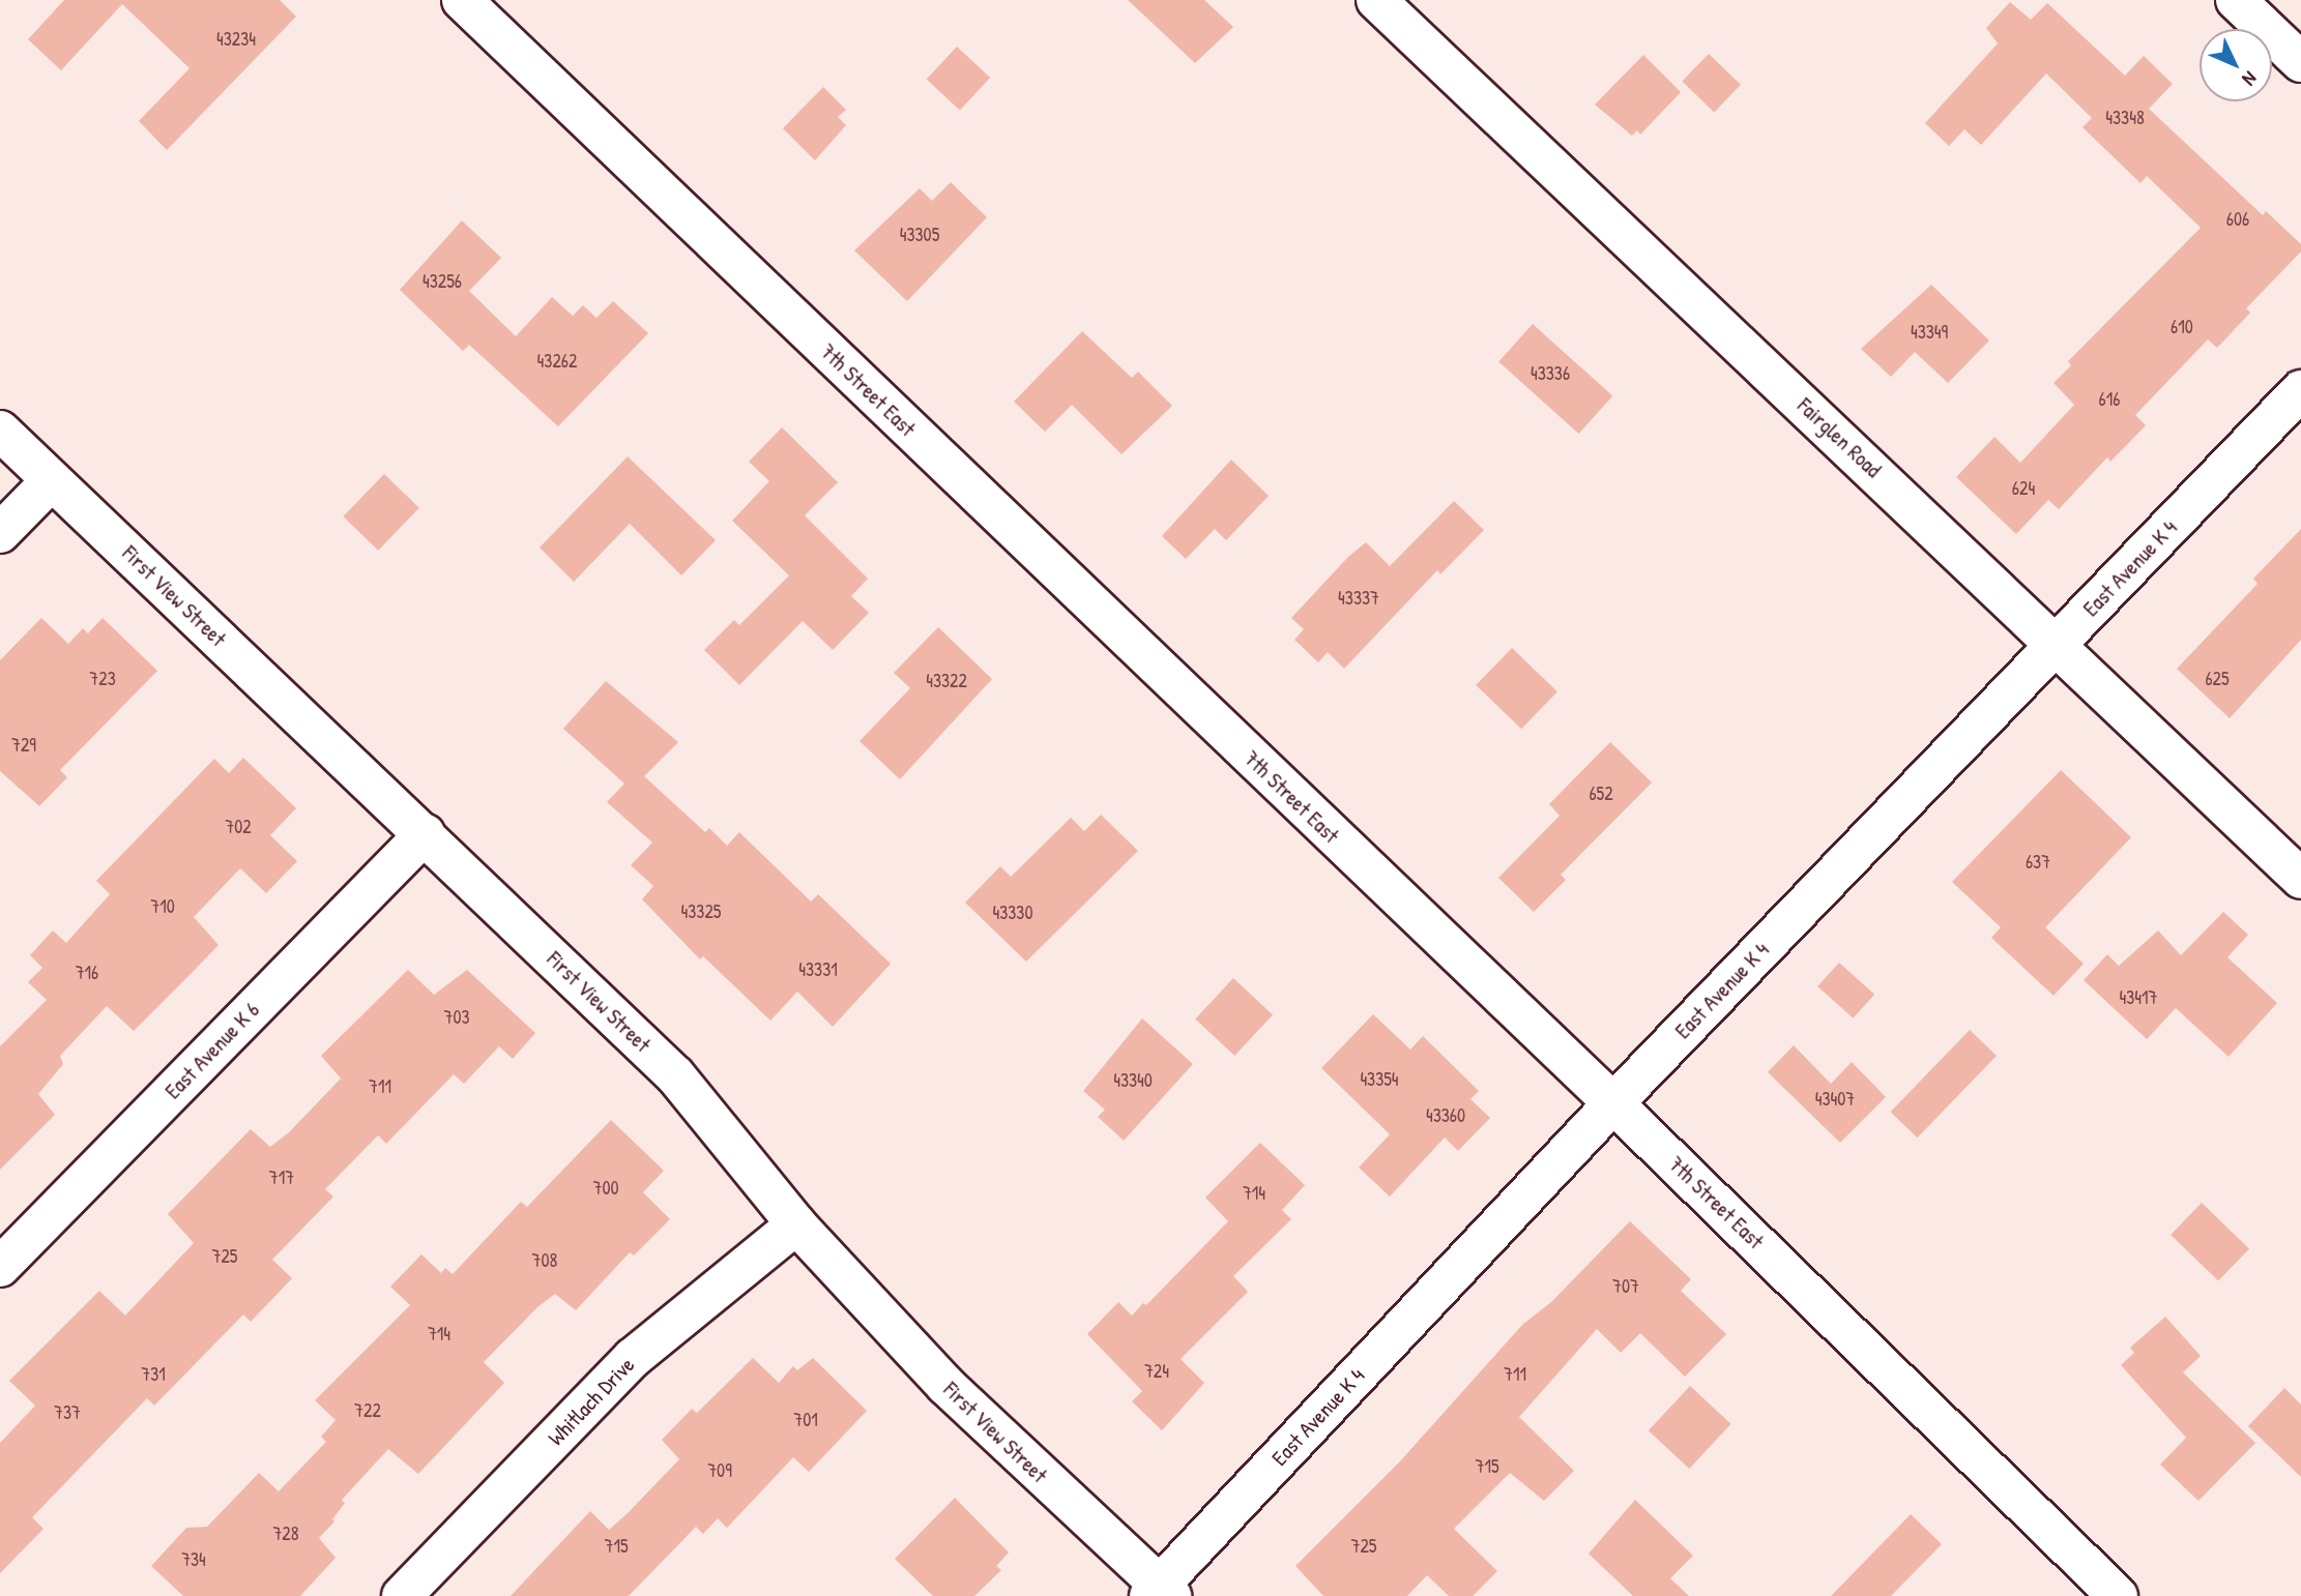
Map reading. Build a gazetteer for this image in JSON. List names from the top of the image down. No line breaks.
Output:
{"streets":{"street":["7th Street East","Fairglen Road","East Avenue K 4","First View Street","East Avenue K 6","Whitlach Drive"]},"crossings":[["7th Street East","East Avenue K 4"],["Fairglen Road","East Avenue K 4"],["East Avenue K 4","First View Street"],["First View Street","East Avenue K 6"],["First View Street","Whitlach Drive"]],"house_numbers":["43234","43348","606","43305","43256","610","43349","43262","43336","616","624","43337","723","625","43322","729","652","702","637","710","43325","43330","43331","716","43417","703","43354","43340","711","43407","43360","717","700","714","725","708","707","714","724","731","711","722","737","701","715","709","728","715","725","734"],"north":"bottom right"}
